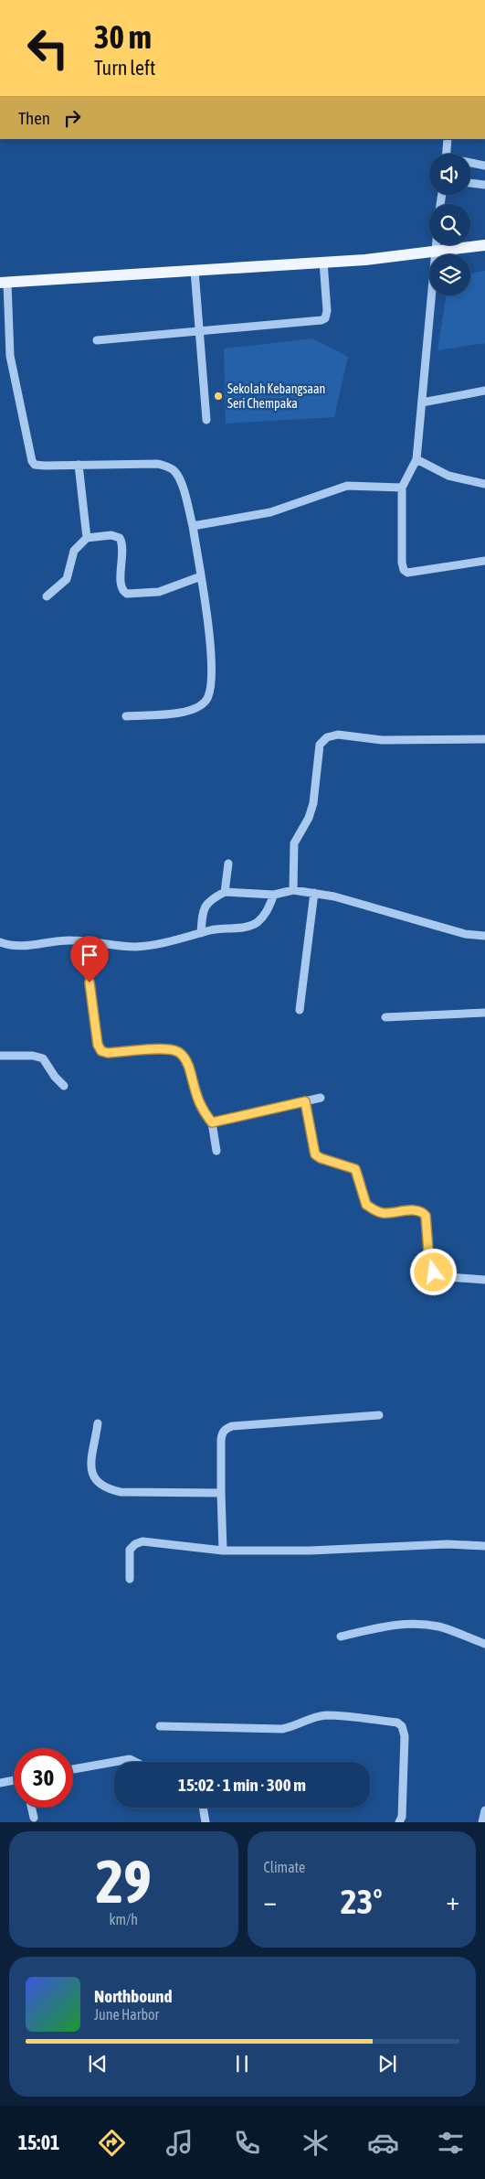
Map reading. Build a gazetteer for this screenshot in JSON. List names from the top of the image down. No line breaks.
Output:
{"places":["Sekolah Kebangsaan Seri Chempaka"],"page":{"turn":["30 m","Turn left"],"then":"Then","limit":"30","trip":"15:02 · 1 min · 300 m","tile":[["29","km/h"],"Climate"],"heat":["−","23°","+"],"song":["Northbound","June Harbor"],"tabs":"15:01"}}
